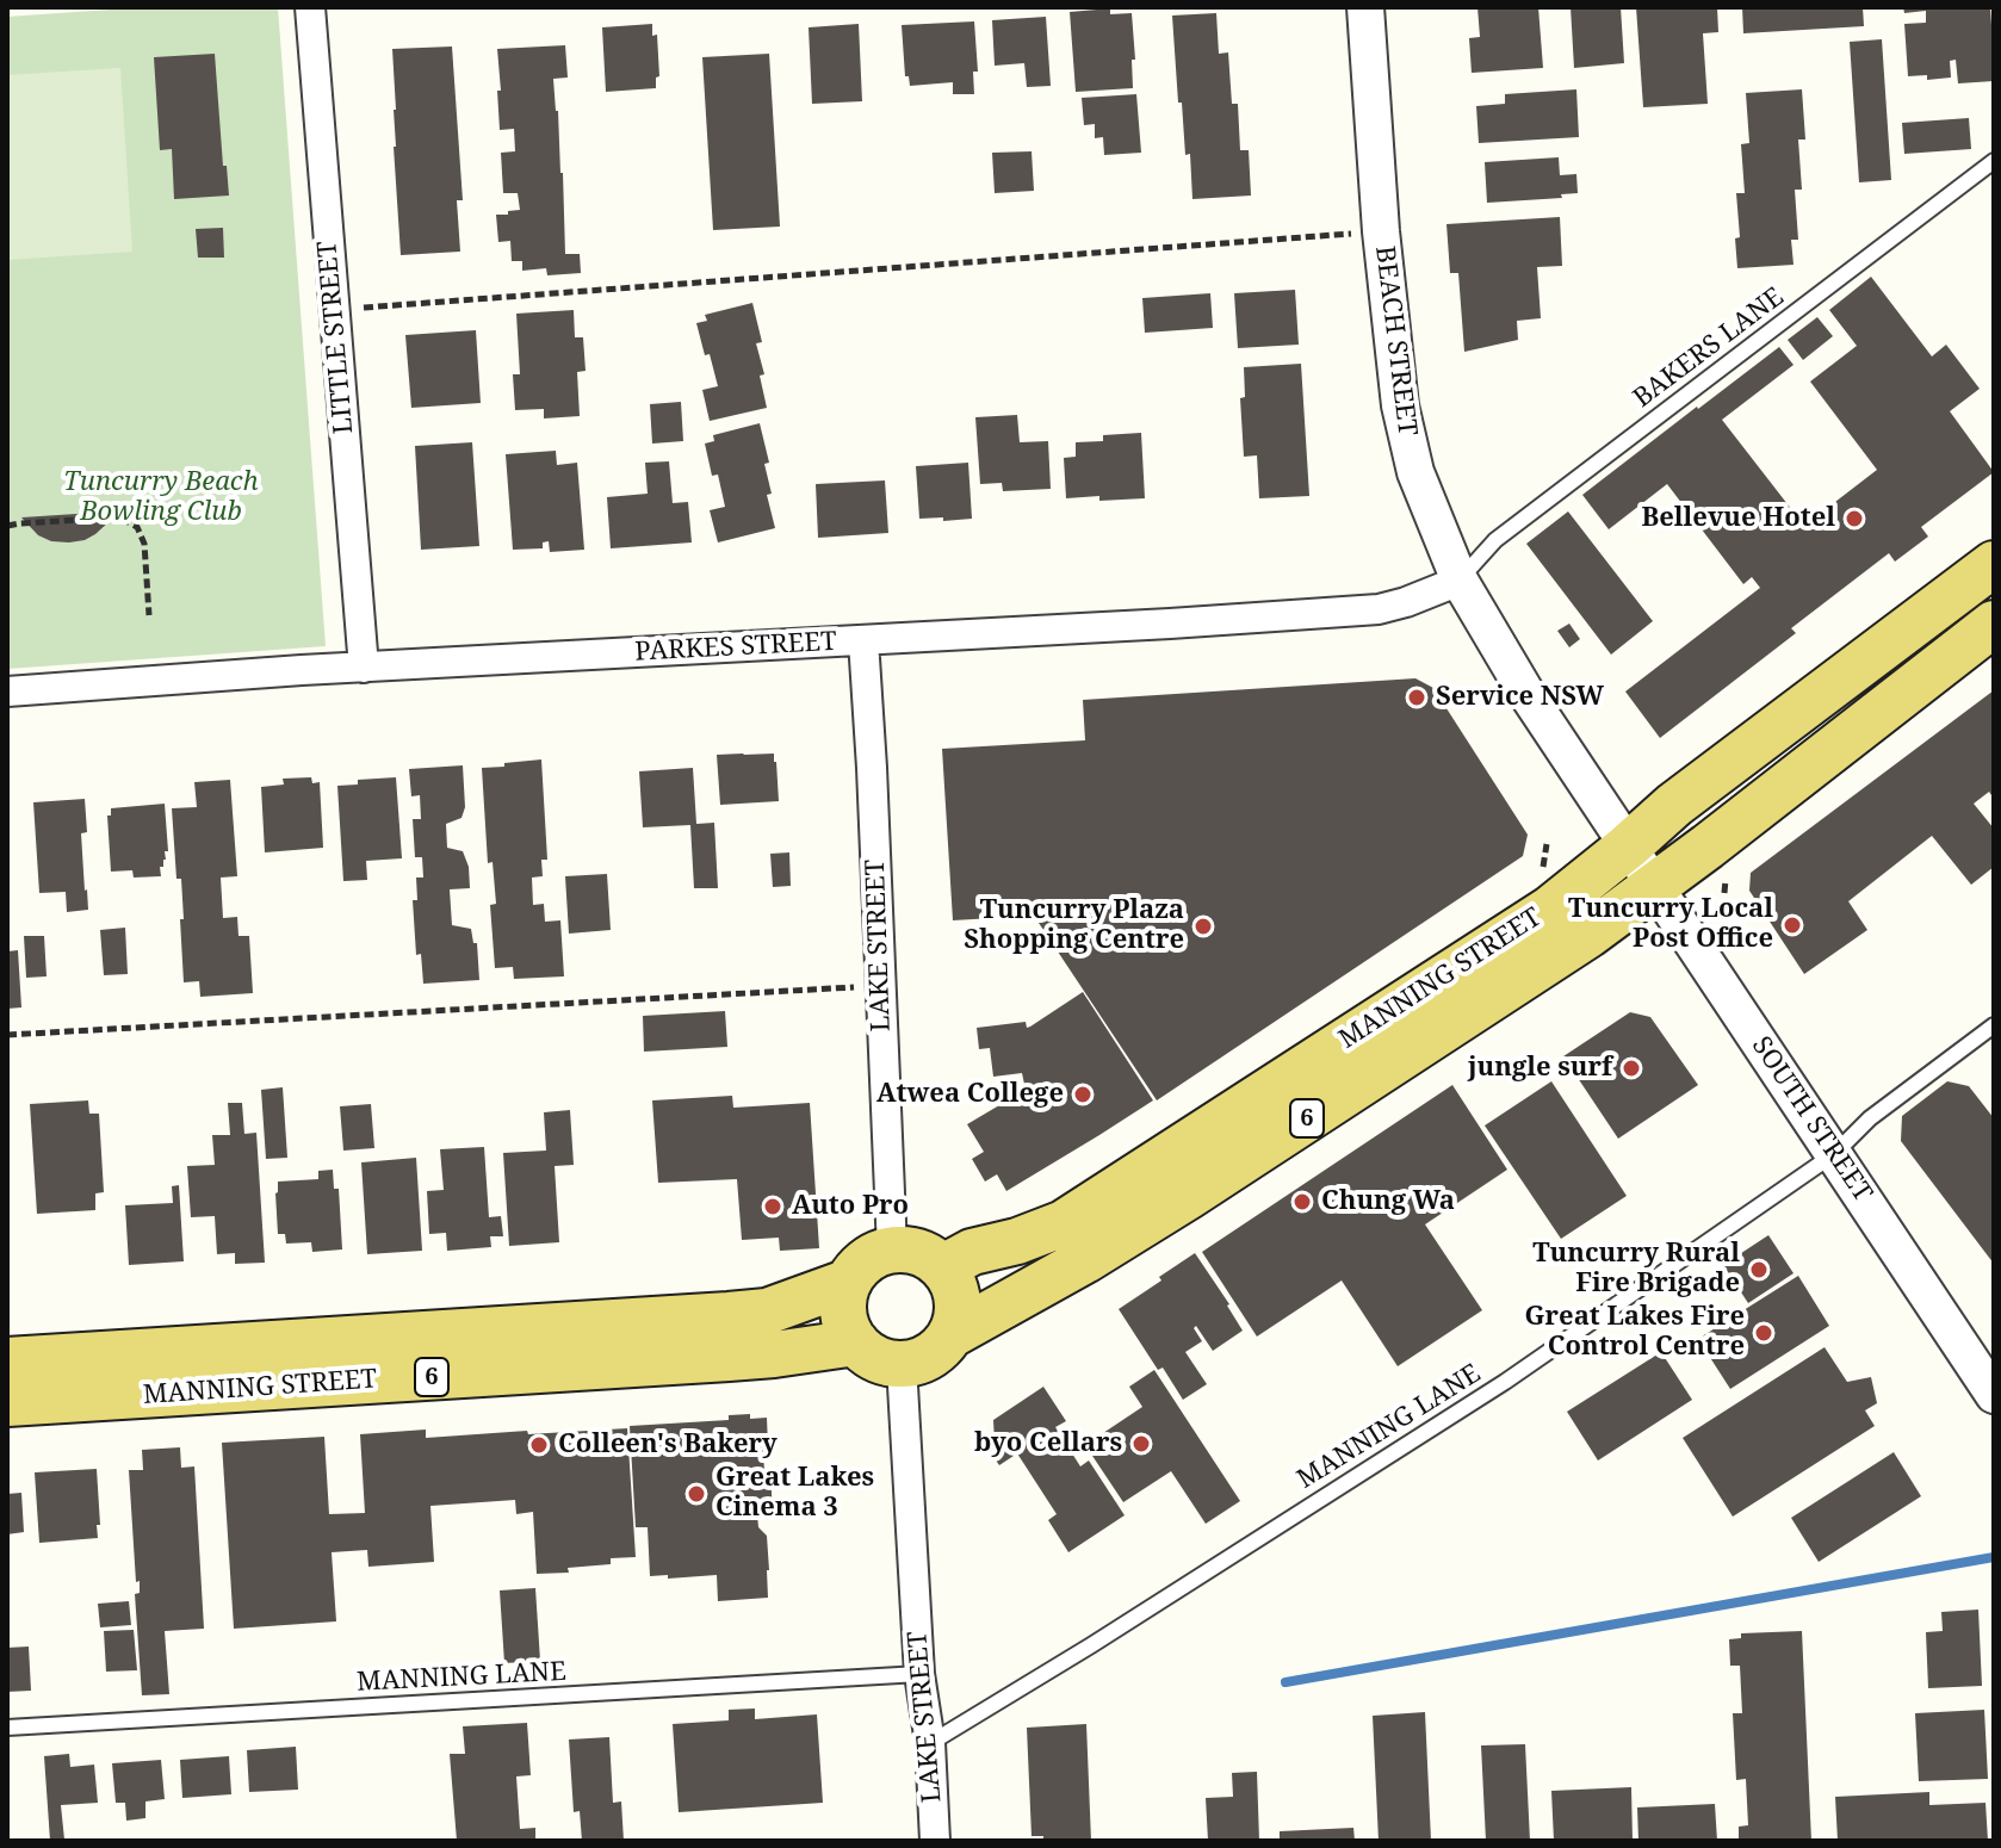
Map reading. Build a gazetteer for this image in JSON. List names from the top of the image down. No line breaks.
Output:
{"streets":{"main road":["MANNING STREET","6"],"street":["LITTLE STREET","BEACH STREET","PARKES STREET","LAKE STREET","SOUTH STREET"],"lane":["BAKERS LANE","MANNING LANE"]},"crossings":[["LITTLE STREET","PARKES STREET"],["BEACH STREET","BAKERS LANE"],["BEACH STREET","PARKES STREET"],["BEACH STREET","MANNING STREET"],["BEACH STREET","SOUTH STREET"],["BAKERS LANE","PARKES STREET"],["PARKES STREET","LAKE STREET"],["LAKE STREET","MANNING STREET"],["LAKE STREET","6"],["LAKE STREET","MANNING LANE"],["MANNING STREET","6"],["MANNING STREET","SOUTH STREET"],["SOUTH STREET","MANNING LANE"]],"parks":["Tuncurry Beach Bowling Club"],"places":["Bellevue Hotel","Service NSW","Tuncurry Local Post Office","Tuncurry Plaza Shopping Centre","jungle surf","Atwea College","Chung Wa","Auto Pro","Tuncurry Rural Fire Brigade","Great Lakes Fire Control Centre","byo Cellars","Colleen's Bakery","Great Lakes Cinema 3"]}
